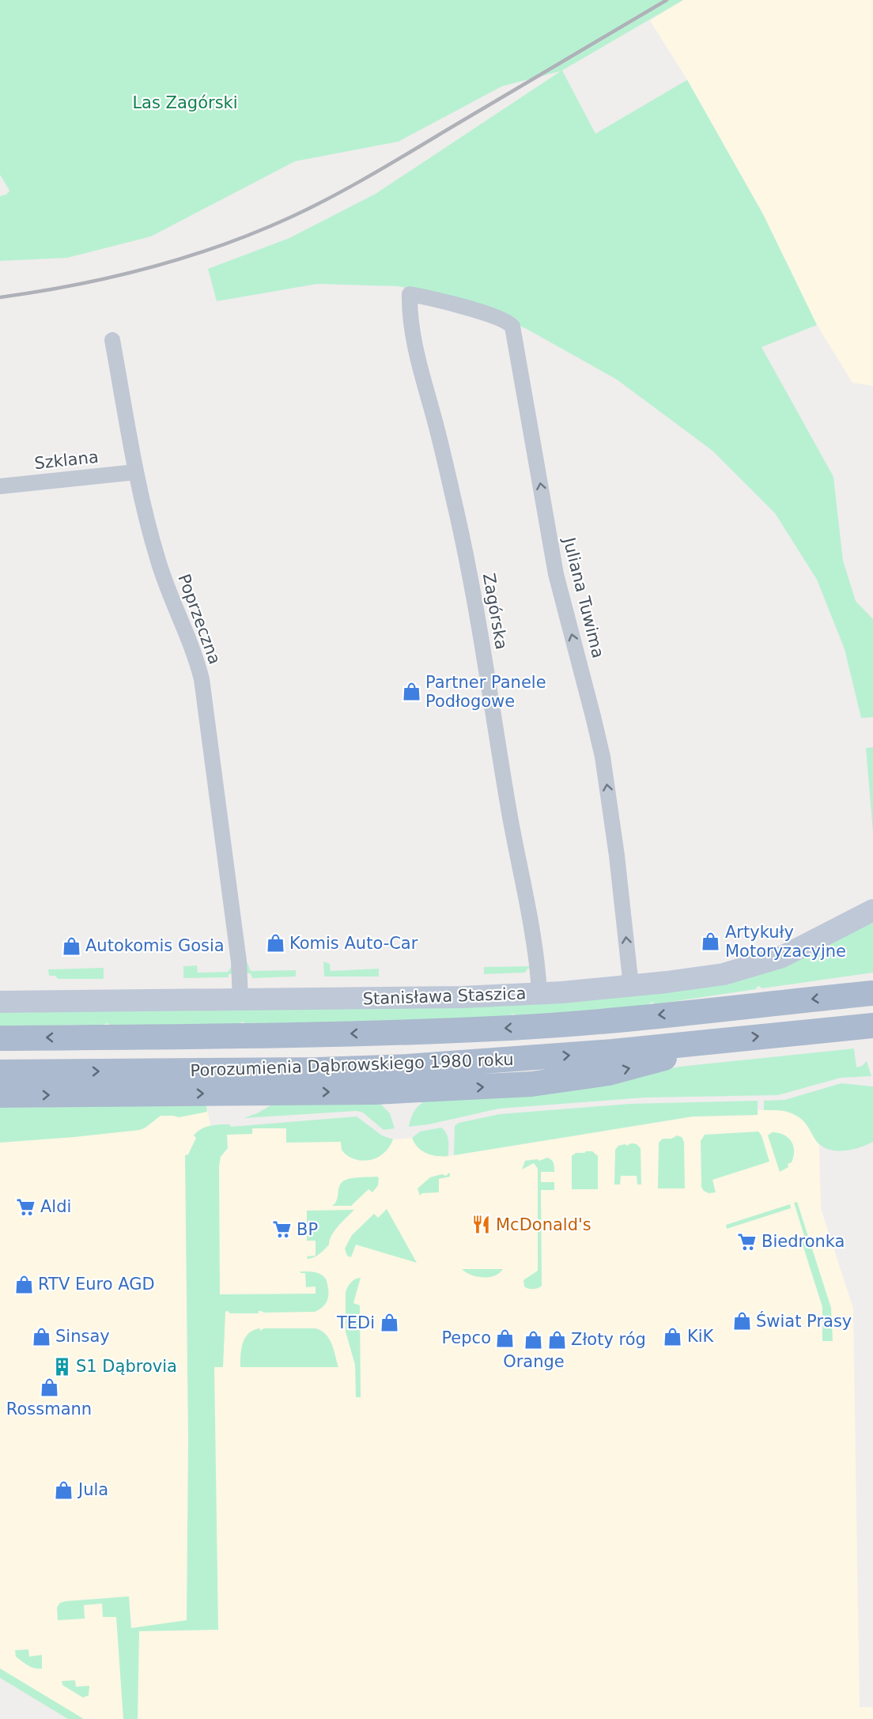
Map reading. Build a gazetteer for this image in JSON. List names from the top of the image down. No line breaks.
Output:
{"streets":{"main road":["Porozumienia Dąbrowskiego 1980 roku"],"street":["Szklana","Juliana Tuwima","Zagórska","Poprzeczna","Stanisława Staszica"]},"crossings":[["Szklana","Poprzeczna"],["Juliana Tuwima","Zagórska"],["Juliana Tuwima","Stanisława Staszica"],["Zagórska","Stanisława Staszica"],["Poprzeczna","Stanisława Staszica"]],"one_way":["Juliana Tuwima"],"parks":["Las Zagórski"],"places":{"shop":["Partner Panele Podłogowe","Artykuły Motoryzacyjne","Komis Auto-Car","Autokomis Gosia","RTV Euro AGD","Świat Prasy","TEDi","Sinsay","KiK","Pepco","Orange","Złoty róg","Rossmann","Jula"],"supermarket":["Aldi","BP","Biedronka"],"restaurant":["McDonald's"],"building":["S1 Dąbrovia"]}}
